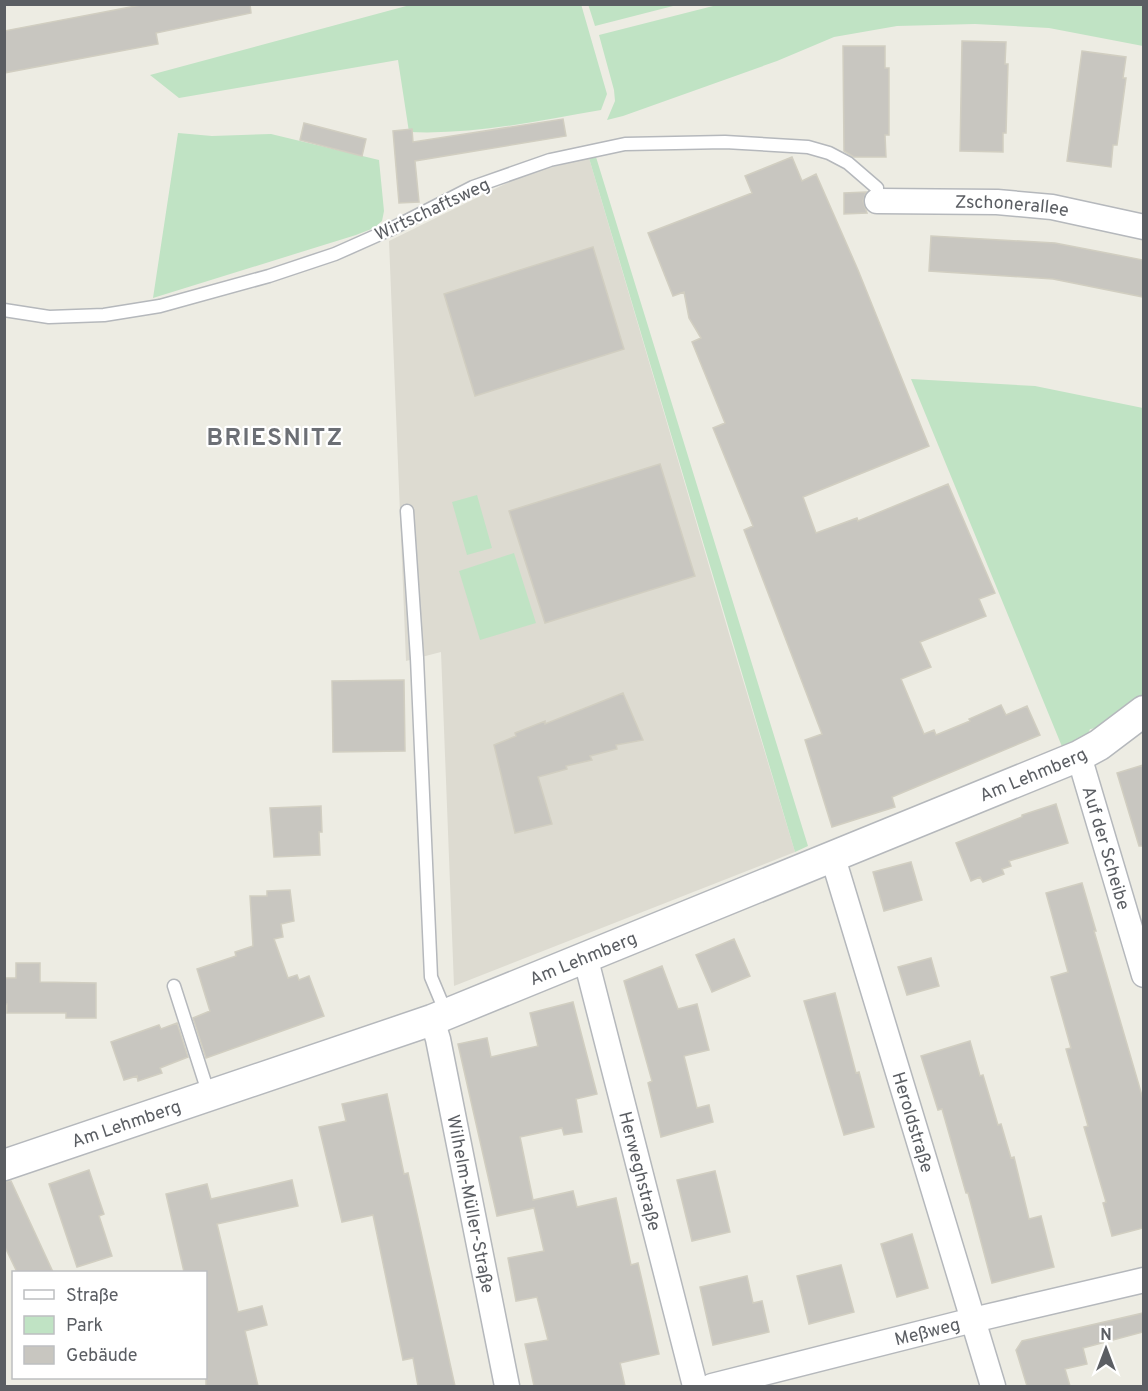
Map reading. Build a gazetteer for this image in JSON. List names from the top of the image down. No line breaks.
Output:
{"streets":{"street":["Zschonerallee","Am Lehmberg","Auf der Scheibe","Heroldstraße","Herweghstraße","Wilhelm-Müller-Straße","Meßweg"],"lane":["Wirtschaftsweg"]},"crossings":[["Zschonerallee","Wirtschaftsweg"],["Am Lehmberg","Auf der Scheibe"],["Am Lehmberg","Heroldstraße"],["Am Lehmberg","Herweghstraße"],["Am Lehmberg","Wilhelm-Müller-Straße"],["Heroldstraße","Meßweg"]],"districts":["BRIESNITZ"],"legend":["Straße","Park","Gebäude"],"north":"top"}
